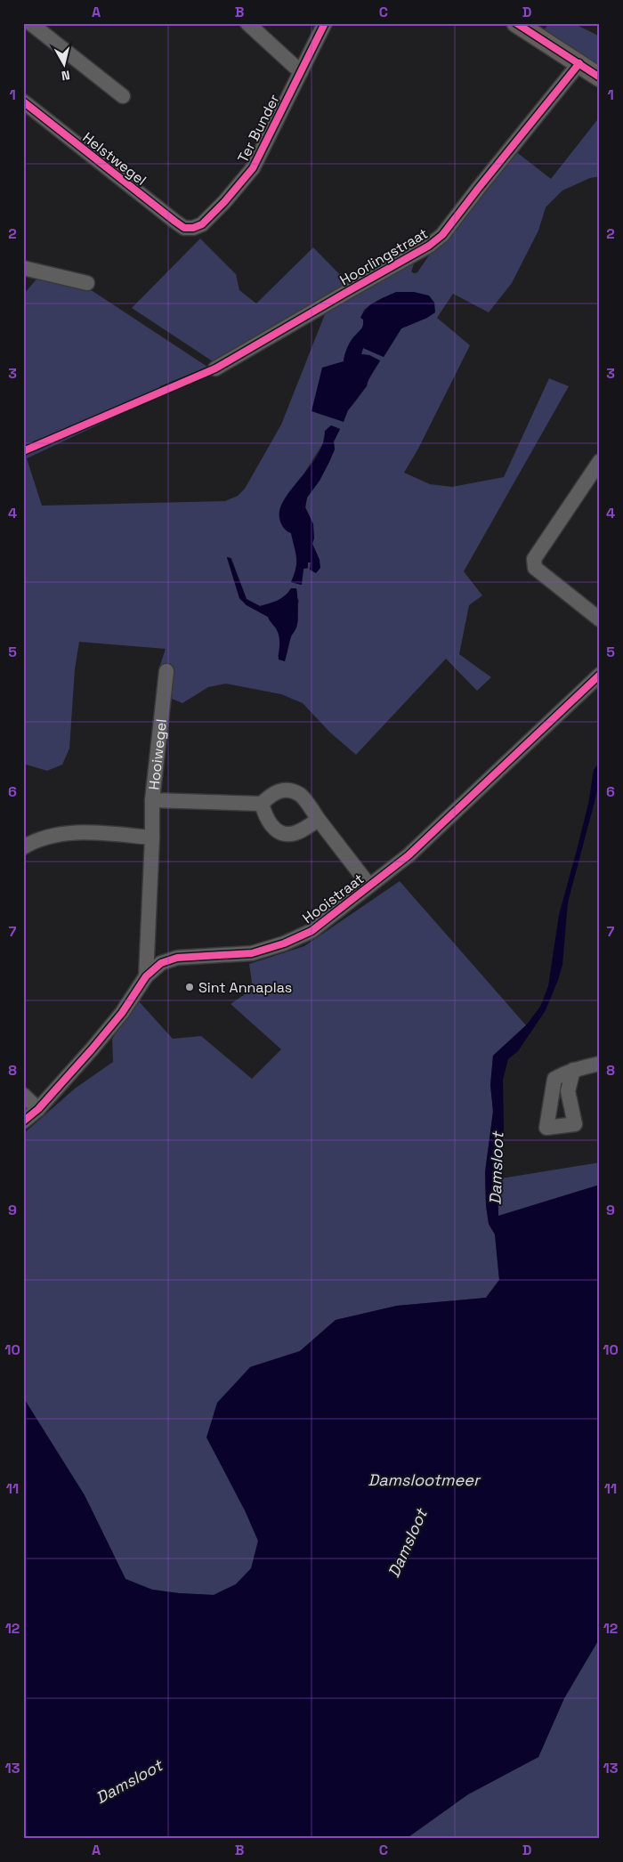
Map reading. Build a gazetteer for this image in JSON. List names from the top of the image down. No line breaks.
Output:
{"streets":{"street":["Ter Bunder","Helstwegel","Hoorlingstraat","Hooiwegel","Hooistraat"]},"crossings":[["Ter Bunder","Helstwegel"],["Hooiwegel","Hooistraat"]],"water":["Damsloot","Damslootmeer"],"places":["Sint Annaplas"],"north":"bottom","grid":{"columns":["A","B","C","D"],"rows":["1","2","3","4","5","6","7","8","9","10","11","12","13"]}}
